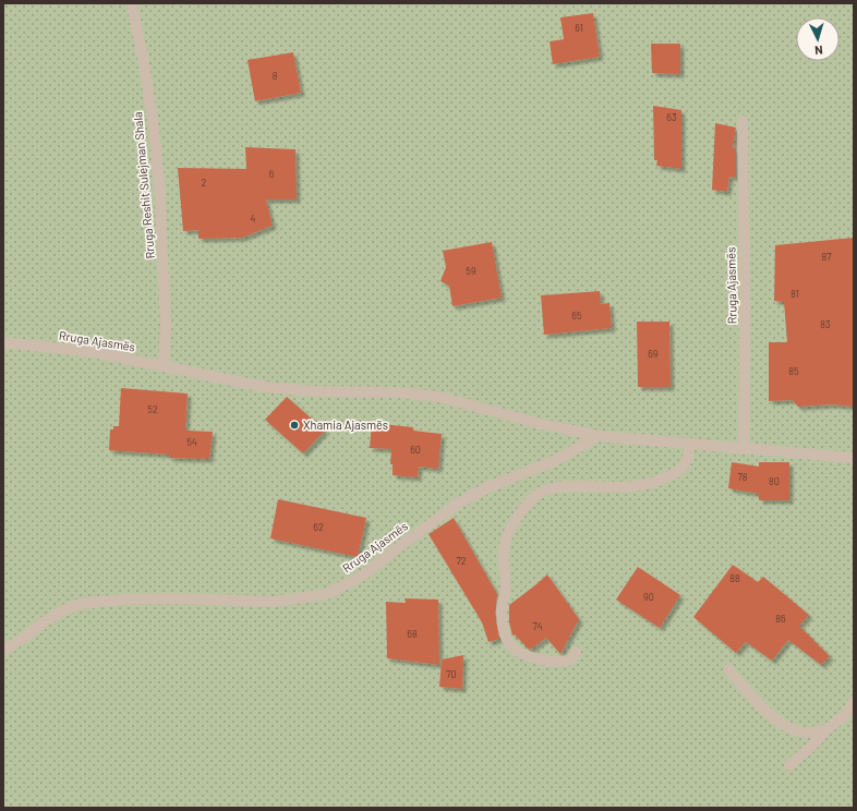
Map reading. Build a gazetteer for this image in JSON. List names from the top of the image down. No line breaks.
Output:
{"streets":{"street":["Rruga Reshit Sulejman Shala","Rruga Ajasmës"]},"crossings":[["Rruga Reshit Sulejman Shala","Rruga Ajasmës"]],"places":["Xhamia Ajasmës"],"house_numbers":["61","8","63","6","2","4","87","59","81","65","83","69","85","52","54","60","78","80","62","72","88","90","86","74","68","70"],"north":"bottom"}
